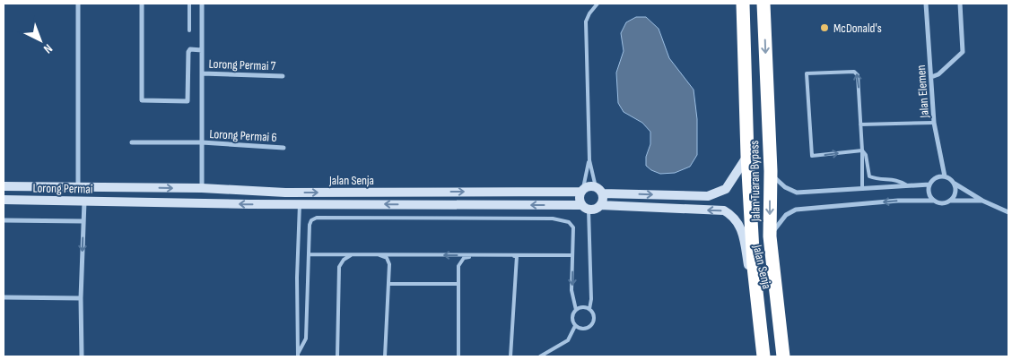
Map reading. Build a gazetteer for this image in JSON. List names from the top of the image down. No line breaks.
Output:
{"streets":{"highway":["Jalan Tuaran Bypass"],"main road":["Jalan Senja","Lorong Permai"],"street":["Lorong Permai 7","Jalan Elemen","Lorong Permai 6"]},"crossings":[["Jalan Senja","Jalan Tuaran Bypass"],["Jalan Senja","Lorong Permai"]],"places":["McDonald's"],"north":"bottom right"}
